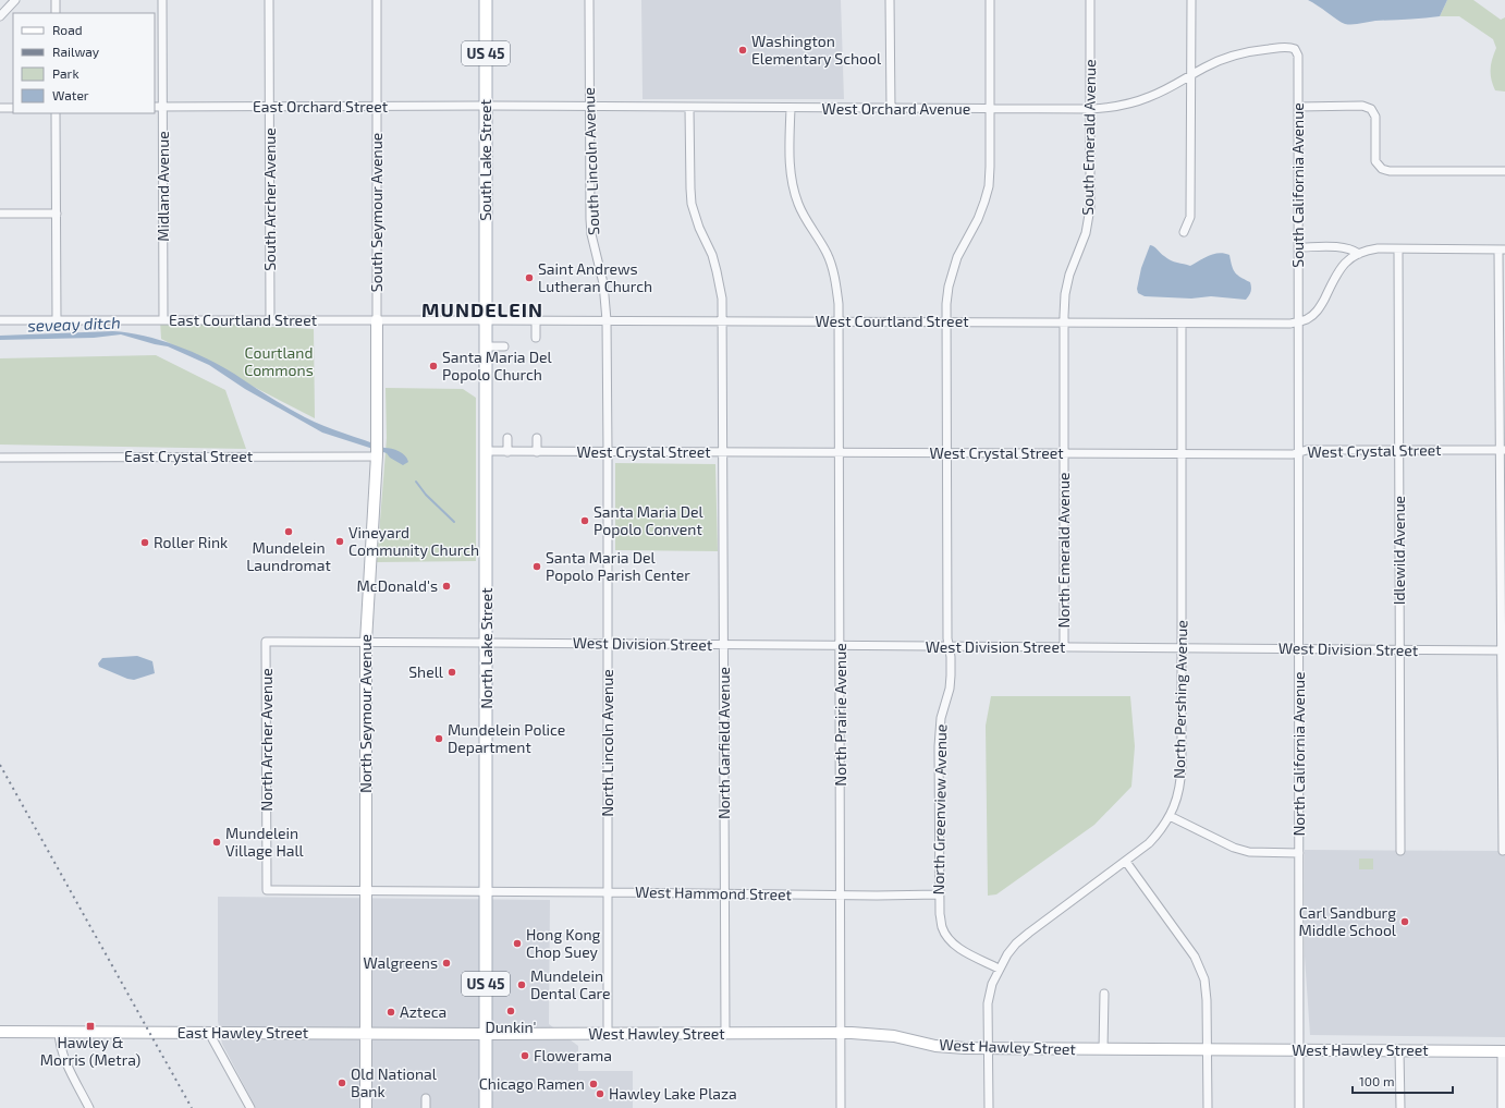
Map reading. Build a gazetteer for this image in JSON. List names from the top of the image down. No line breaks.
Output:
{"streets":{"main road":["US 45","South Lake Street","North Lake Street"],"street":["East Orchard Street","West Orchard Avenue","South Emerald Avenue","South Lincoln Avenue","South California Avenue","Midland Avenue","South Archer Avenue","South Seymour Avenue","East Courtland Street","West Courtland Street","West Crystal Street","East Crystal Street","North Emerald Avenue","Idlewild Avenue","West Division Street","North Pershing Avenue","North Seymour Avenue","North Prairie Avenue","North Archer Avenue","North Lincoln Avenue","North Garfield Avenue","North California Avenue","North Greenview Avenue","West Hammond Street","East Hawley Street","West Hawley Street"]},"crossings":[["East Orchard Street","West Orchard Avenue"],["East Orchard Street","South Lake Street"],["East Orchard Street","Midland Avenue"],["East Orchard Street","South Archer Avenue"],["East Orchard Street","South Seymour Avenue"],["West Orchard Avenue","South Emerald Avenue"],["West Orchard Avenue","South Lake Street"],["West Orchard Avenue","South Lincoln Avenue"],["West Orchard Avenue","South California Avenue"],["West Orchard Avenue","North Prairie Avenue"],["West Orchard Avenue","North Garfield Avenue"],["West Orchard Avenue","North Greenview Avenue"],["South Emerald Avenue","West Courtland Street"],["South Emerald Avenue","North Emerald Avenue"],["South Lake Street","East Courtland Street"],["South Lake Street","West Courtland Street"],["South Lake Street","North Lake Street"],["South Lincoln Avenue","West Courtland Street"],["South Lincoln Avenue","North Lincoln Avenue"],["South California Avenue","West Courtland Street"],["South California Avenue","North California Avenue"],["Midland Avenue","East Courtland Street"],["South Archer Avenue","East Courtland Street"],["South Seymour Avenue","East Courtland Street"],["South Seymour Avenue","North Seymour Avenue"],["East Courtland Street","West Courtland Street"],["East Courtland Street","North Lake Street"],["East Courtland Street","North Seymour Avenue"],["West Courtland Street","North Emerald Avenue"],["West Courtland Street","North Lake Street"],["West Courtland Street","North Pershing Avenue"],["West Courtland Street","North Prairie Avenue"],["West Courtland Street","North Lincoln Avenue"],["West Courtland Street","North Garfield Avenue"],["West Courtland Street","North California Avenue"],["West Courtland Street","North Greenview Avenue"],["West Crystal Street","North Emerald Avenue"],["West Crystal Street","Idlewild Avenue"],["West Crystal Street","North Lake Street"],["West Crystal Street","North Pershing Avenue"],["West Crystal Street","North Prairie Avenue"],["West Crystal Street","North Lincoln Avenue"],["West Crystal Street","North Garfield Avenue"],["West Crystal Street","North California Avenue"],["West Crystal Street","North Greenview Avenue"],["East Crystal Street","North Seymour Avenue"],["North Emerald Avenue","West Division Street"],["Idlewild Avenue","West Division Street"],["West Division Street","North Lake Street"],["West Division Street","North Pershing Avenue"],["West Division Street","North Seymour Avenue"],["West Division Street","North Prairie Avenue"],["West Division Street","North Archer Avenue"],["West Division Street","North Lincoln Avenue"],["West Division Street","North Garfield Avenue"],["West Division Street","North California Avenue"],["West Division Street","North Greenview Avenue"],["North Lake Street","West Hammond Street"],["North Lake Street","East Hawley Street"],["North Lake Street","West Hawley Street"],["North Seymour Avenue","West Hammond Street"],["North Seymour Avenue","East Hawley Street"],["North Prairie Avenue","West Hammond Street"],["North Prairie Avenue","West Hawley Street"],["North Archer Avenue","West Hammond Street"],["North Lincoln Avenue","West Hammond Street"],["North Lincoln Avenue","West Hawley Street"],["North Garfield Avenue","West Hammond Street"],["North Garfield Avenue","West Hawley Street"],["North California Avenue","West Hawley Street"],["North Greenview Avenue","West Hammond Street"],["East Hawley Street","West Hawley Street"]],"districts":["MUNDELEIN"],"water":["seveay ditch"],"parks":["Courtland Commons"],"places":{"other":["Washington Elementary School","Saint Andrews Lutheran Church","Santa Maria Del Popolo Church","Santa Maria Del Popolo Convent","Mundelein Laundromat","Vineyard Community Church","Roller Rink","Santa Maria Del Popolo Parish Center","McDonald's","Shell","Mundelein Police Department","Mundelein Village Hall","Carl Sandburg Middle School","Hong Kong Chop Suey","Walgreens","Mundelein Dental Care","Dunkin'","Azteca","Flowerama","Old National Bank","Chicago Ramen","Hawley Lake Plaza"],"transit":["Hawley & Morris (Metra)"]},"legend":["Road","Railway","Park","Water"],"scale_bar":"100 m"}
